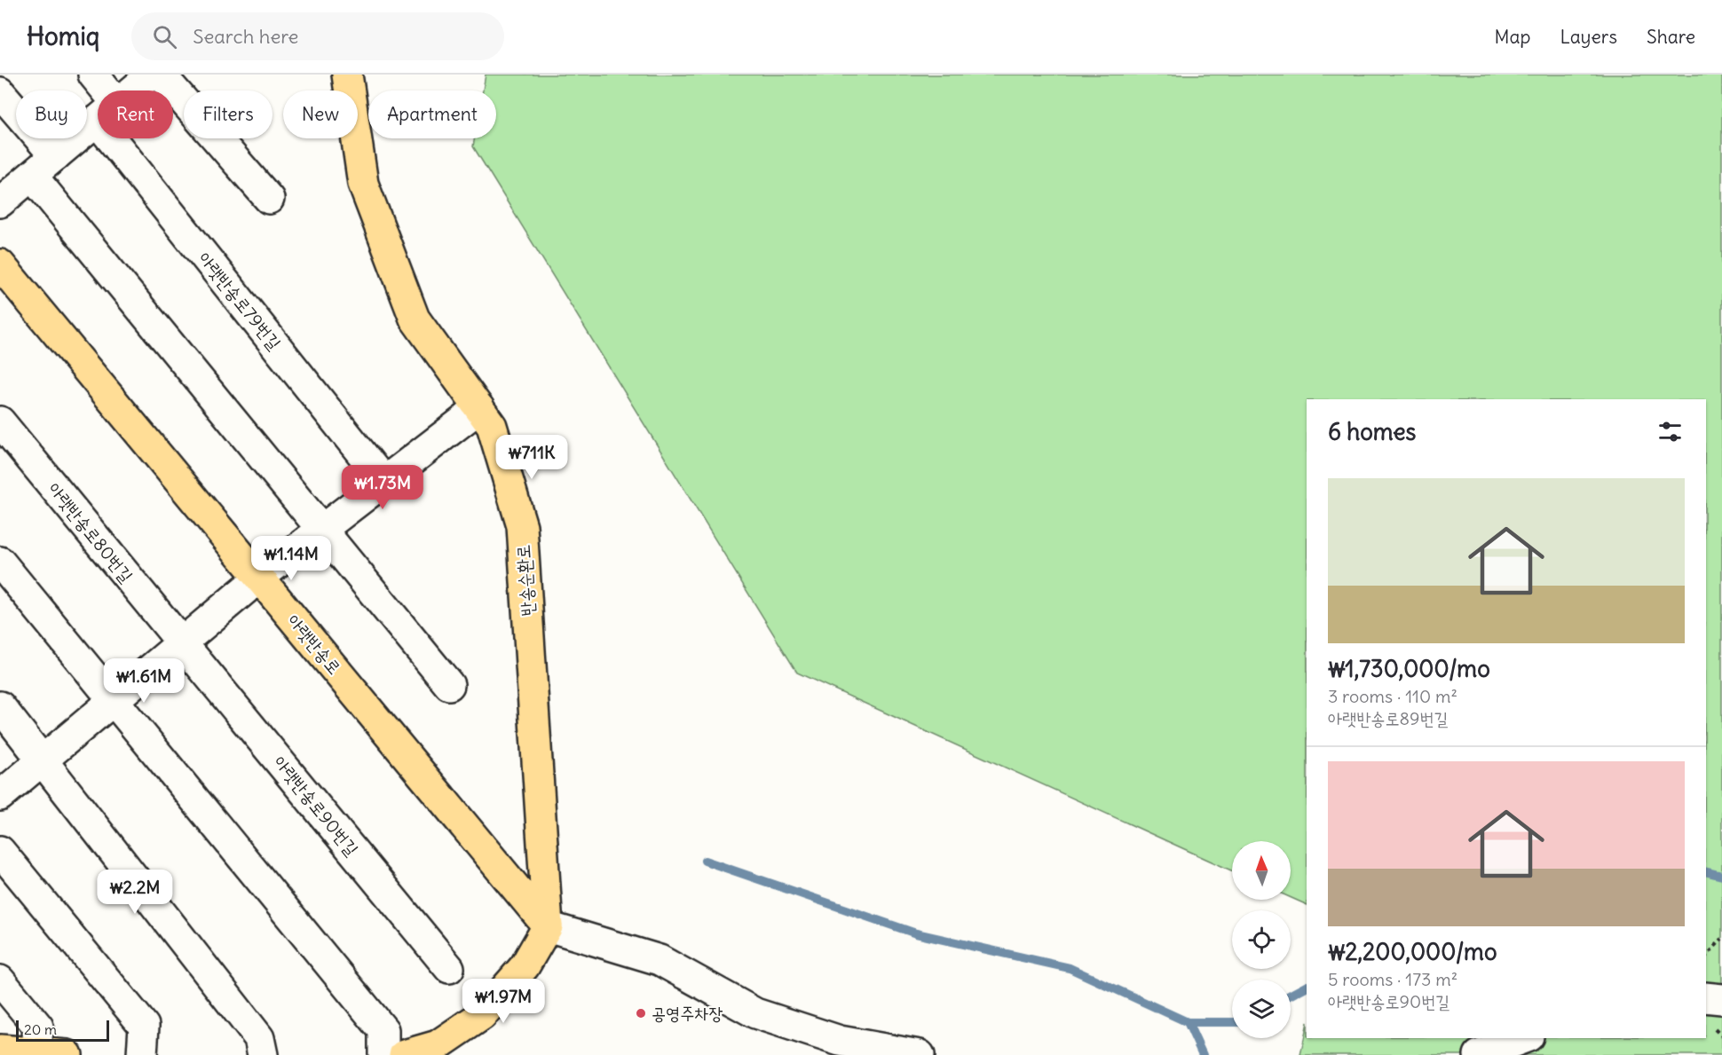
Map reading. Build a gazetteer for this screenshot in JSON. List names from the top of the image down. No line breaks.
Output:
{"streets":{"main road":["반송순환로","아랫반송로"],"street":["아랫반송로79번길","아랫반송로80번길","아랫반송로90번길"]},"crossings":[["아랫반송로80번길","아랫반송로90번길"],["반송순환로","아랫반송로"]],"places":["공영주차장"],"scale_bar":"20 m","north":"top","page":{"header":"Homiq","search":"Search here","nav":["Map","Layers","Share"],"chip":["Buy","Rent","Filters","New","Apartment"],"heading":"6 homes","price":["₩711K","₩1.73M","₩1.14M","₩1.61M","₩2.2M","₩1.97M"],"list":[{"name":"₩1,730,000/mo","note":"3 rooms · 110 m² · 아랫반송로89번길"},{"name":"₩2,200,000/mo","note":"5 rooms · 173 m² · 아랫반송로90번길"}],"scale":"20 m"}}
